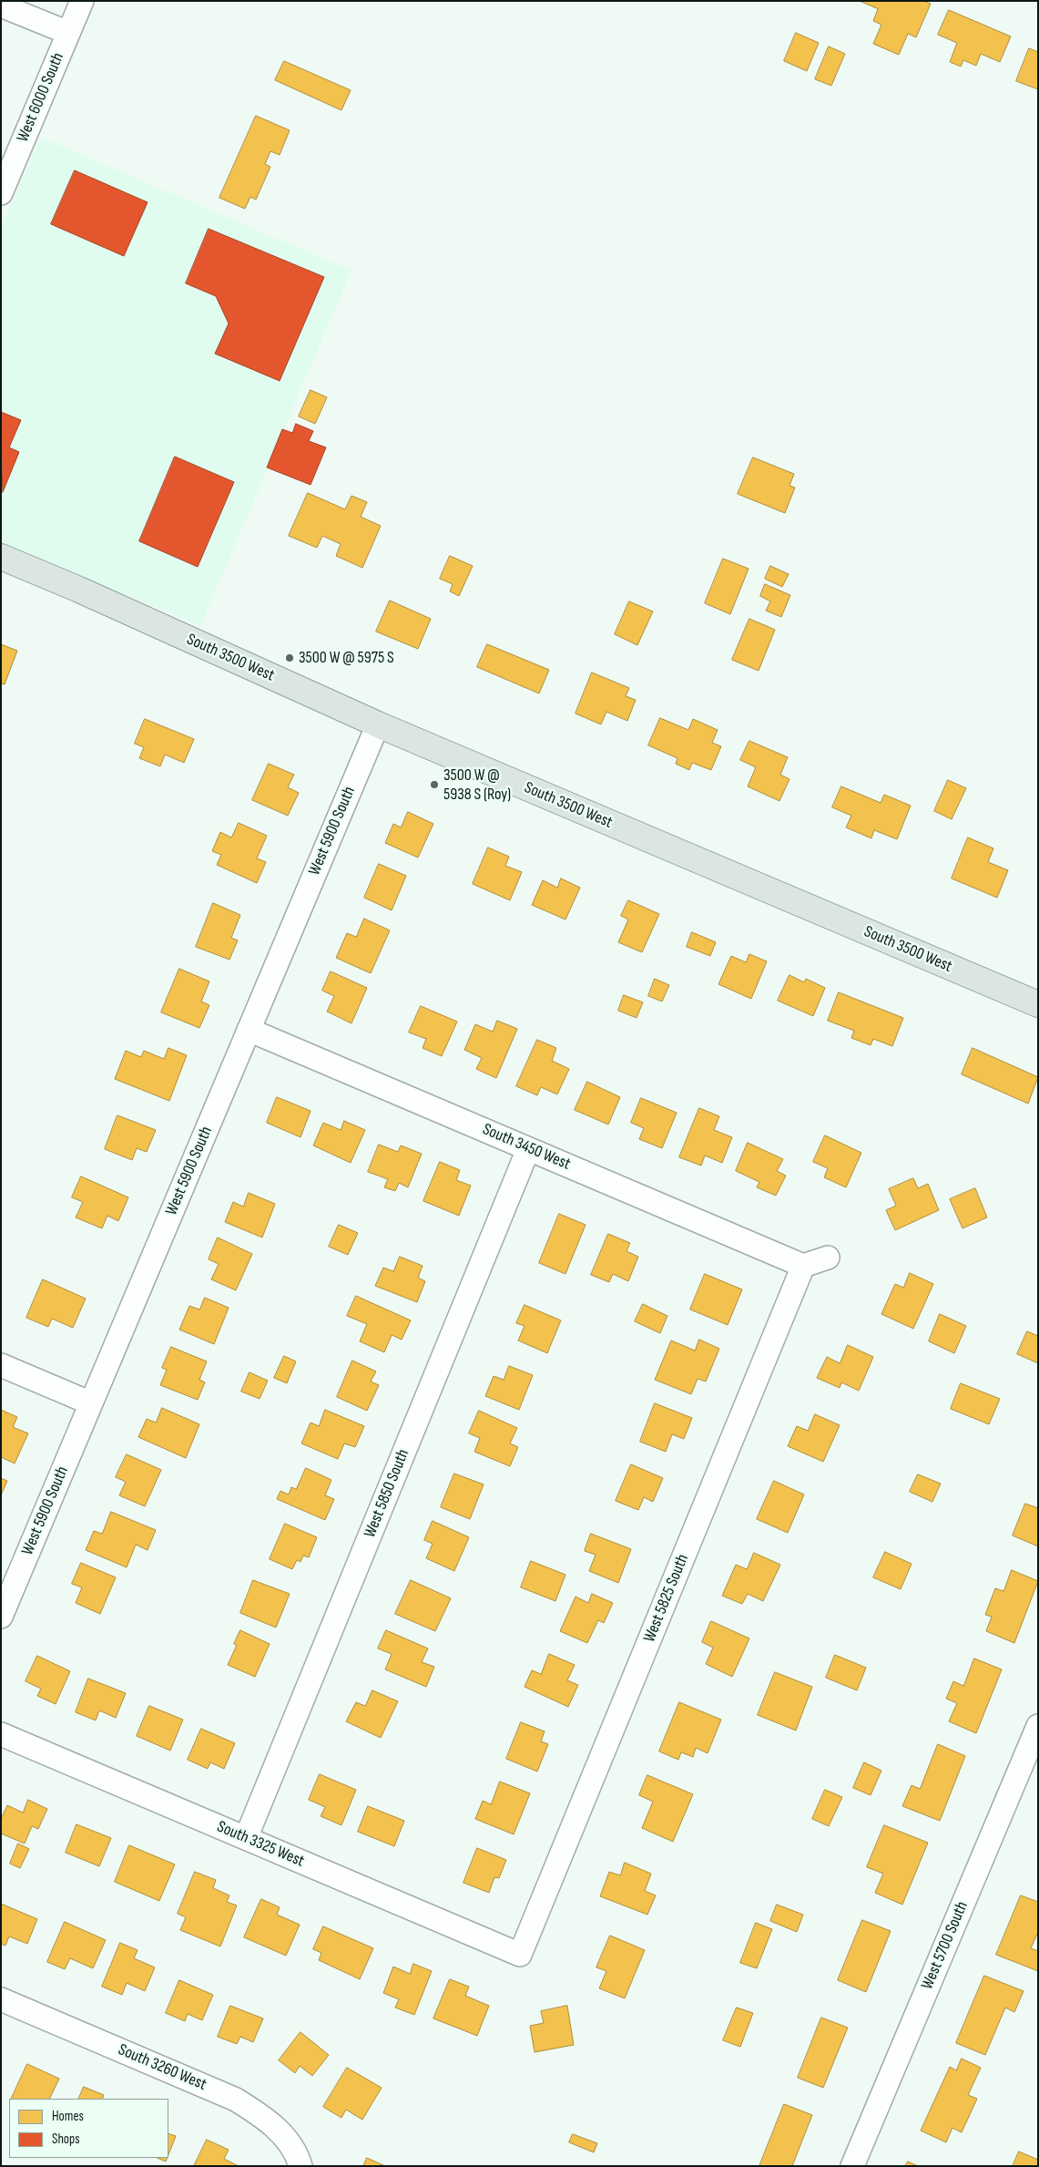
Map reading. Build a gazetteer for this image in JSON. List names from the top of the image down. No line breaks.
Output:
{"streets":{"main road":["South 3500 West"],"street":["West 6000 South","West 5900 South","South 3450 West","West 5850 South","West 5825 South","South 3325 West","West 5700 South","South 3260 West"]},"crossings":[["South 3500 West","West 5900 South"],["West 5900 South","South 3450 West"],["South 3450 West","West 5850 South"],["South 3450 West","West 5825 South"],["West 5850 South","South 3325 West"],["West 5825 South","South 3325 West"]],"places":["3500 W @ 5975 S","3500 W @ 5938 S (Roy)"],"legend":["Homes","Shops"]}
